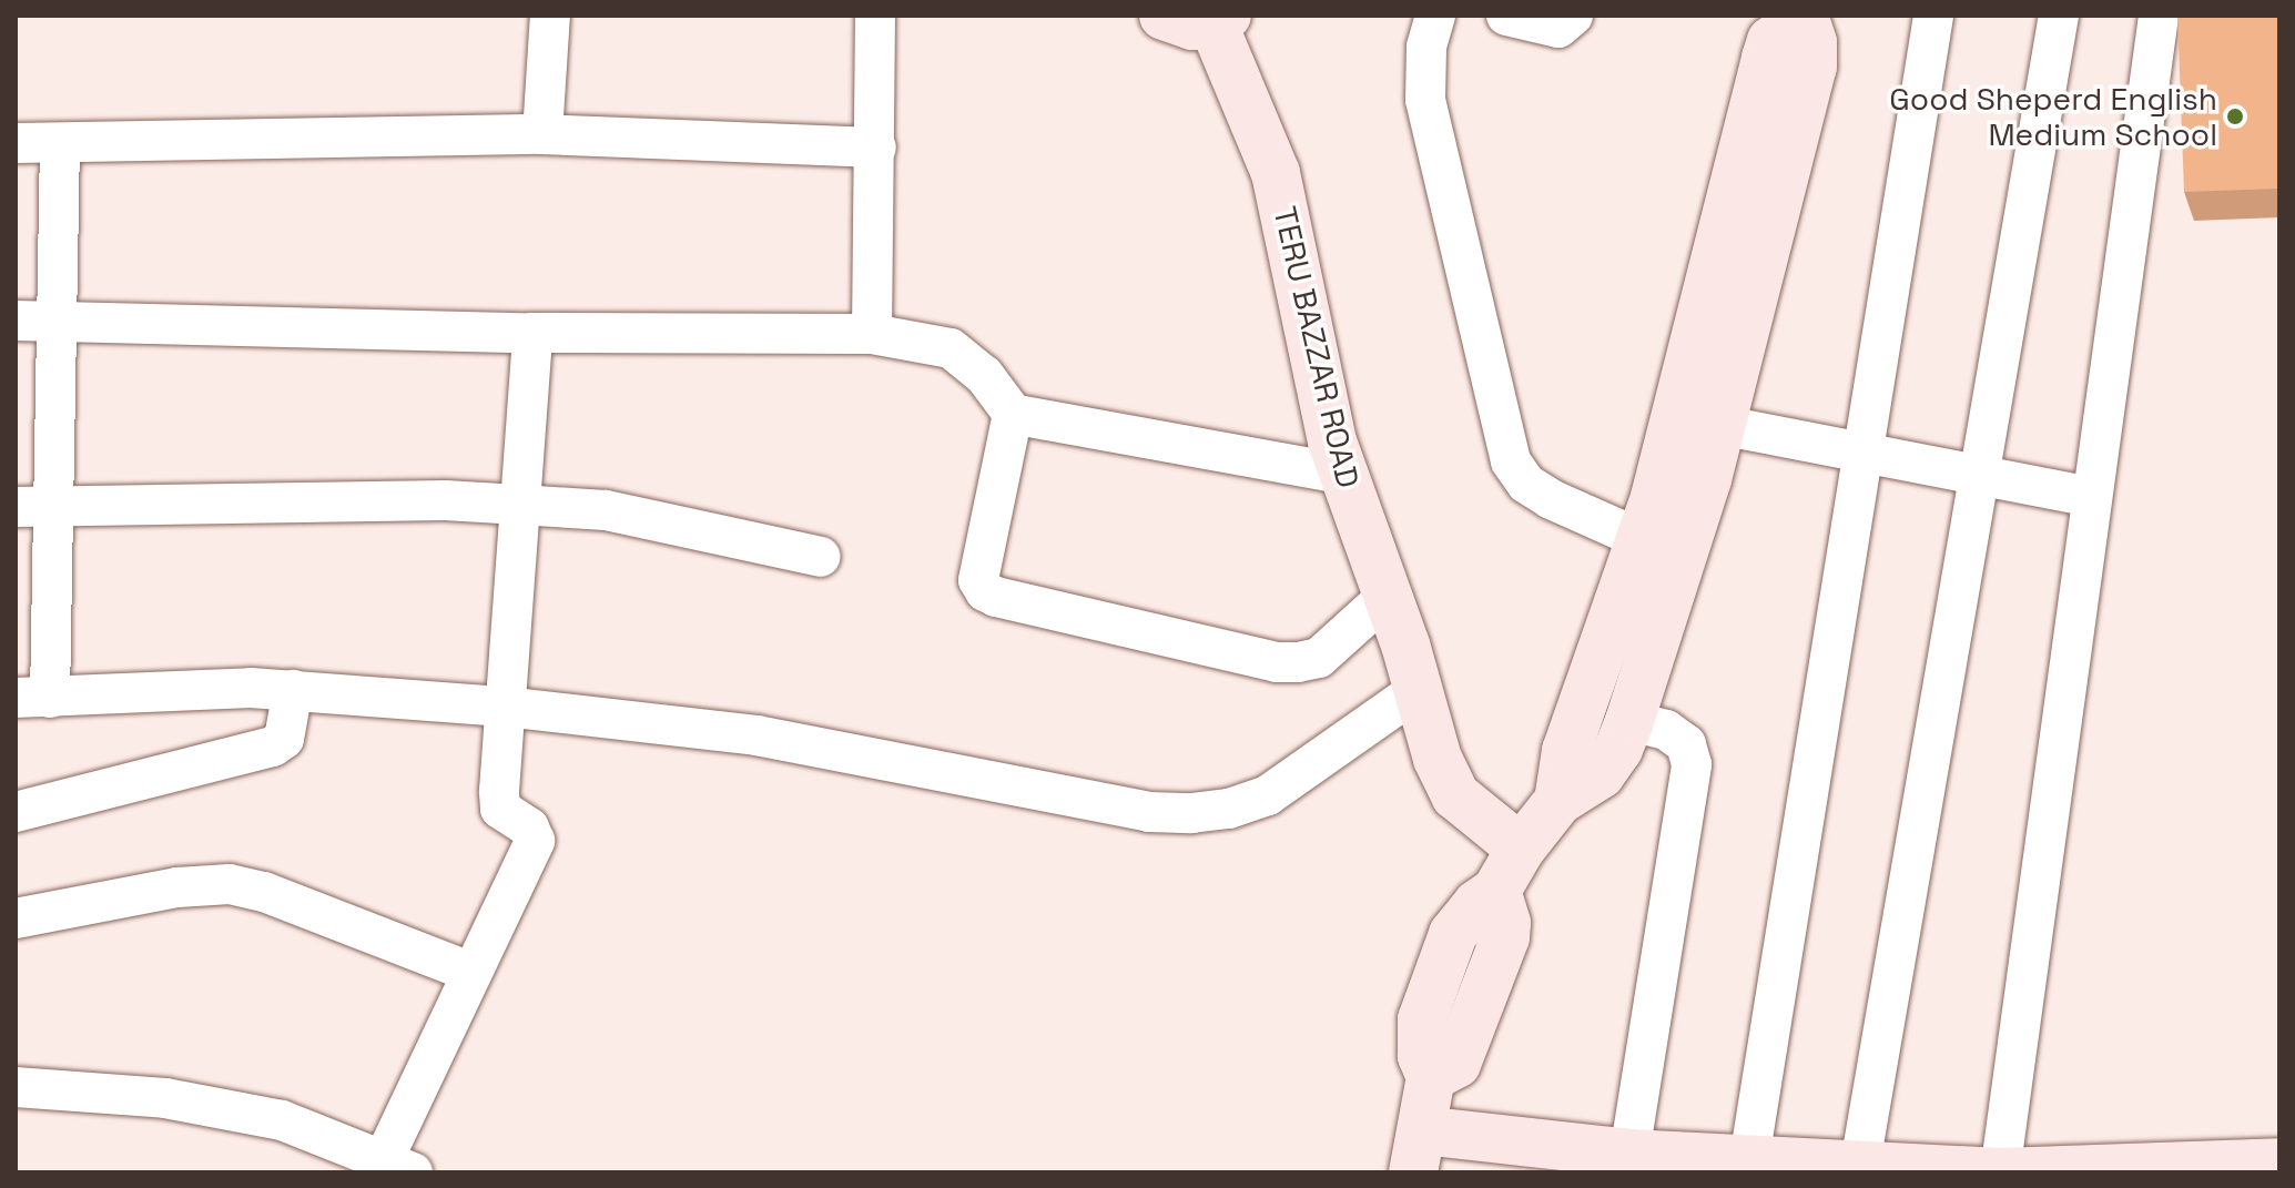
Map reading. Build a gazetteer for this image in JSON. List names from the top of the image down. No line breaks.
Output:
{"streets":{"street":["TERU BAZZAR ROAD"]},"places":["Good Sheperd English Medium School"]}
